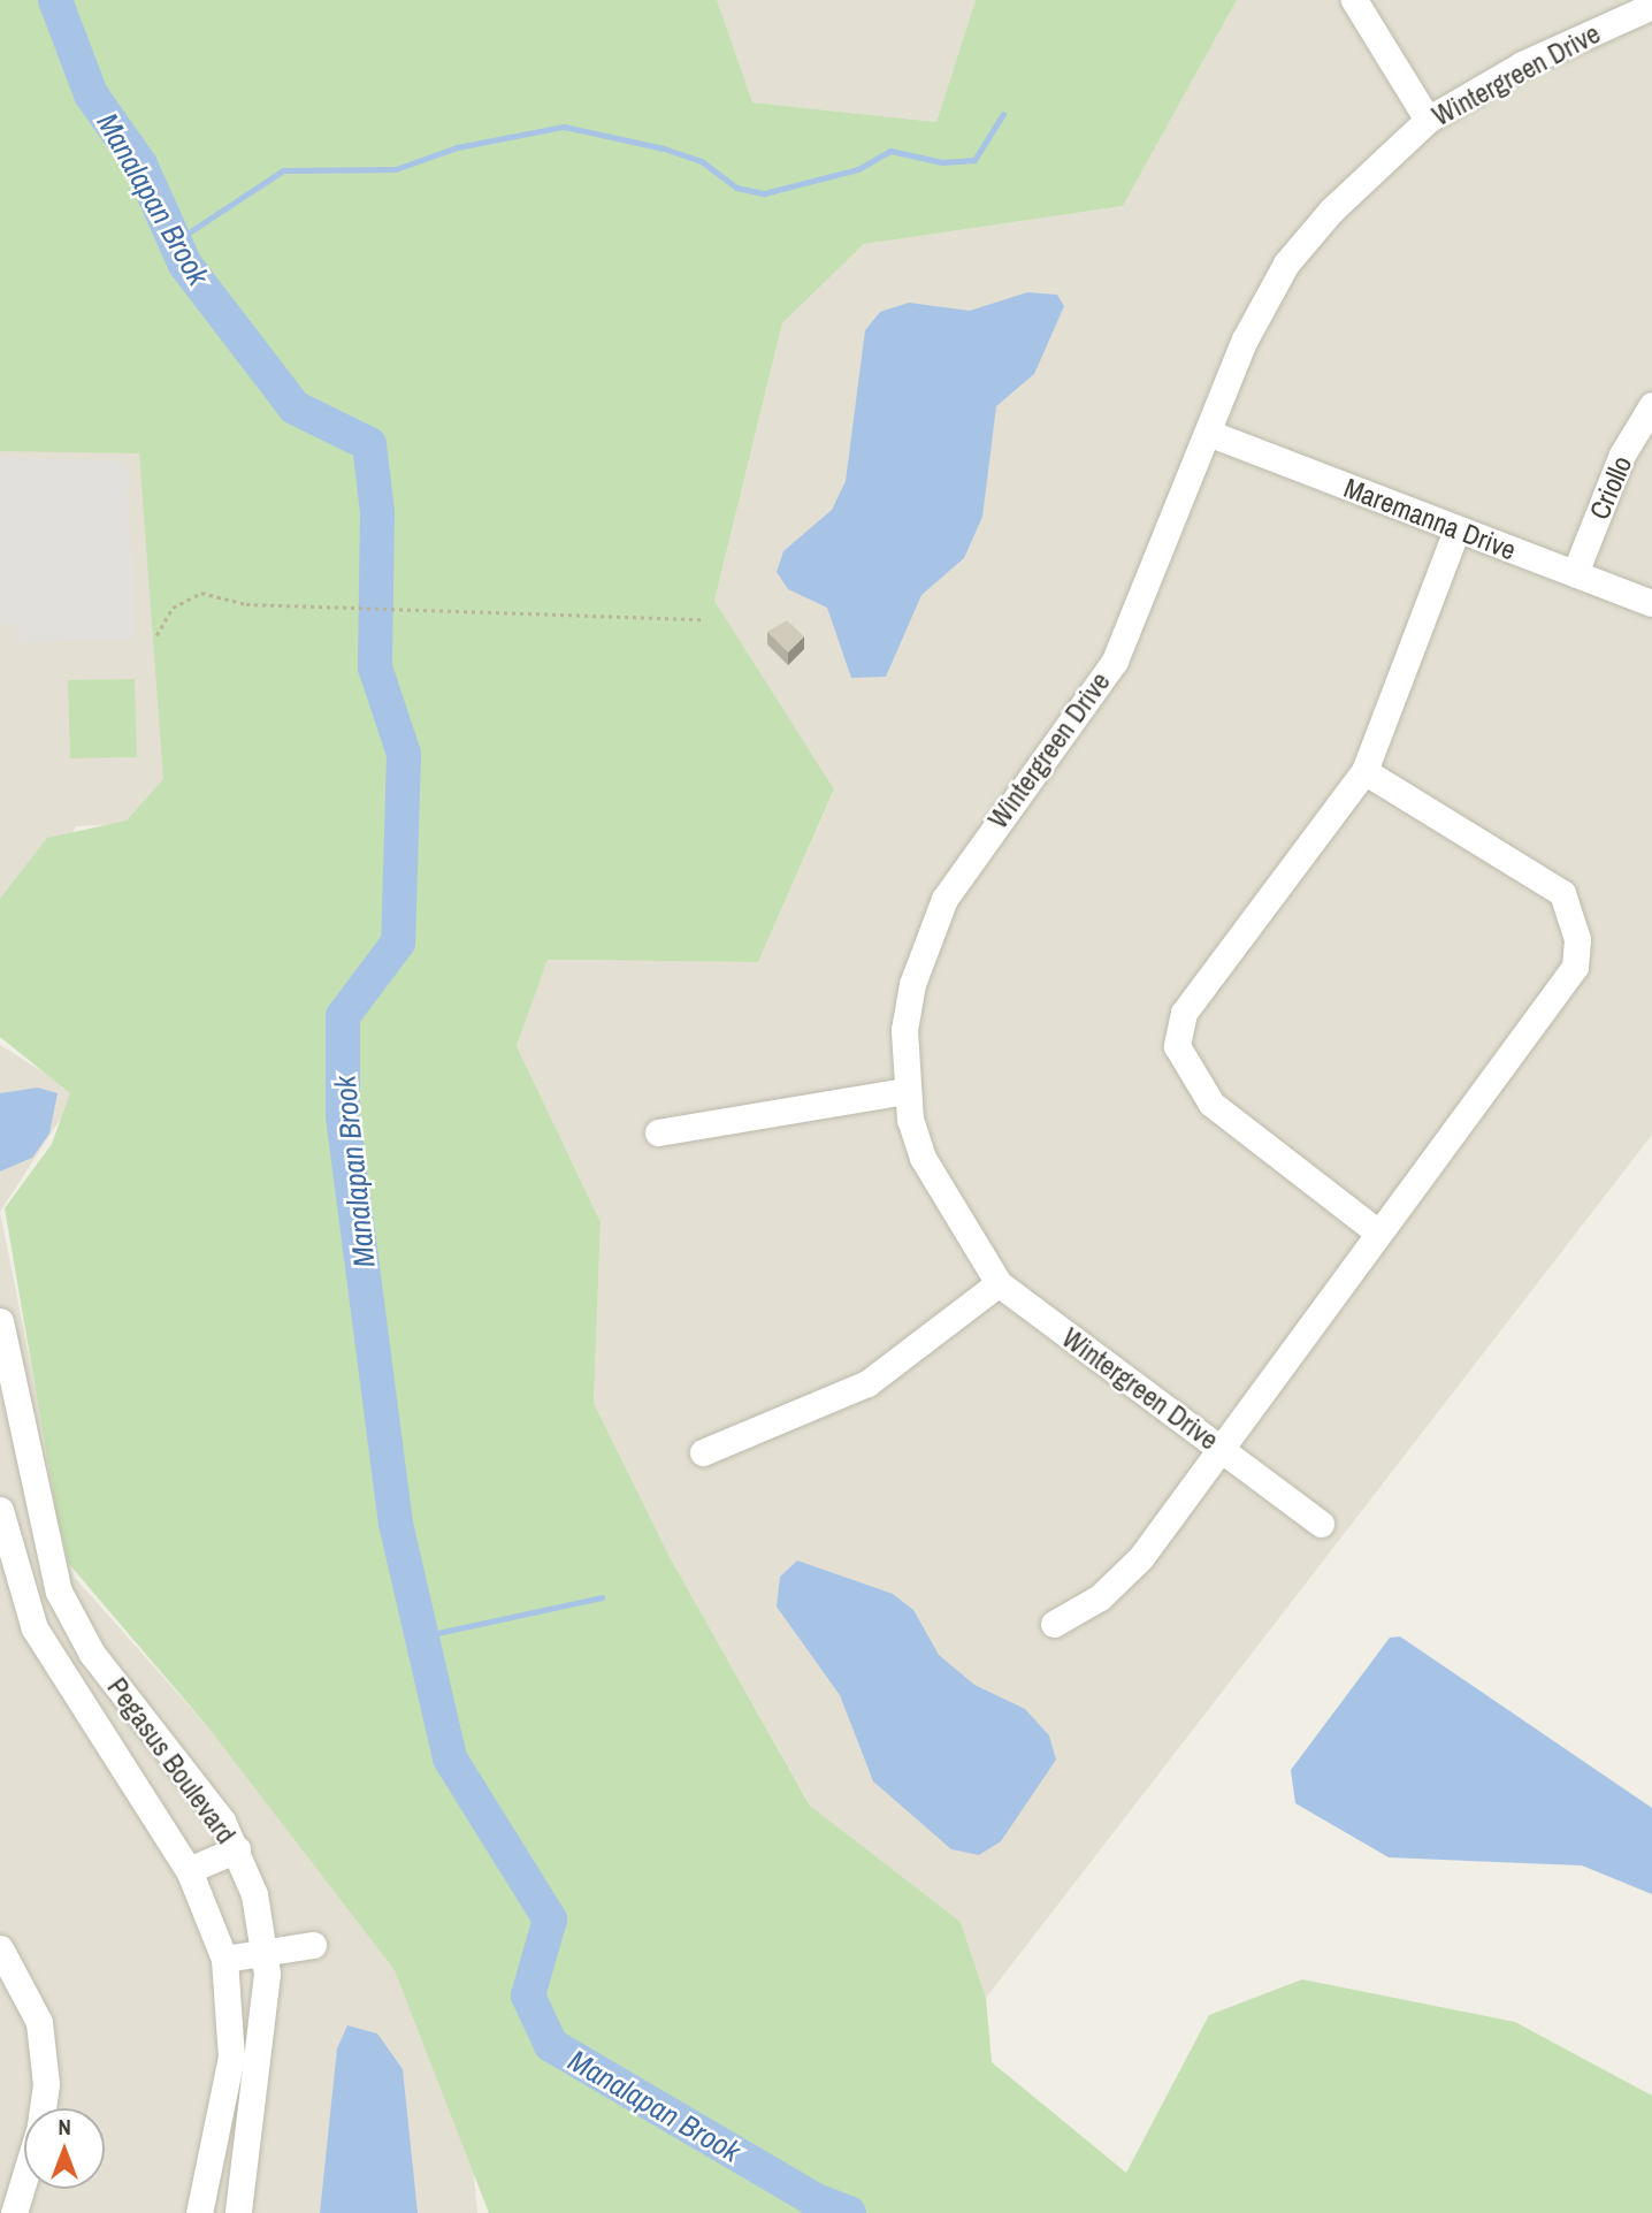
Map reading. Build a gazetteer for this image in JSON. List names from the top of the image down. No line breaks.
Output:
{"streets":{"street":["Wintergreen Drive","Criollo","Maremanna Drive","Pegasus Boulevard"]},"crossings":[["Wintergreen Drive","Maremanna Drive"],["Criollo","Maremanna Drive"]],"water":["Manalapan Brook"],"north":"top"}
